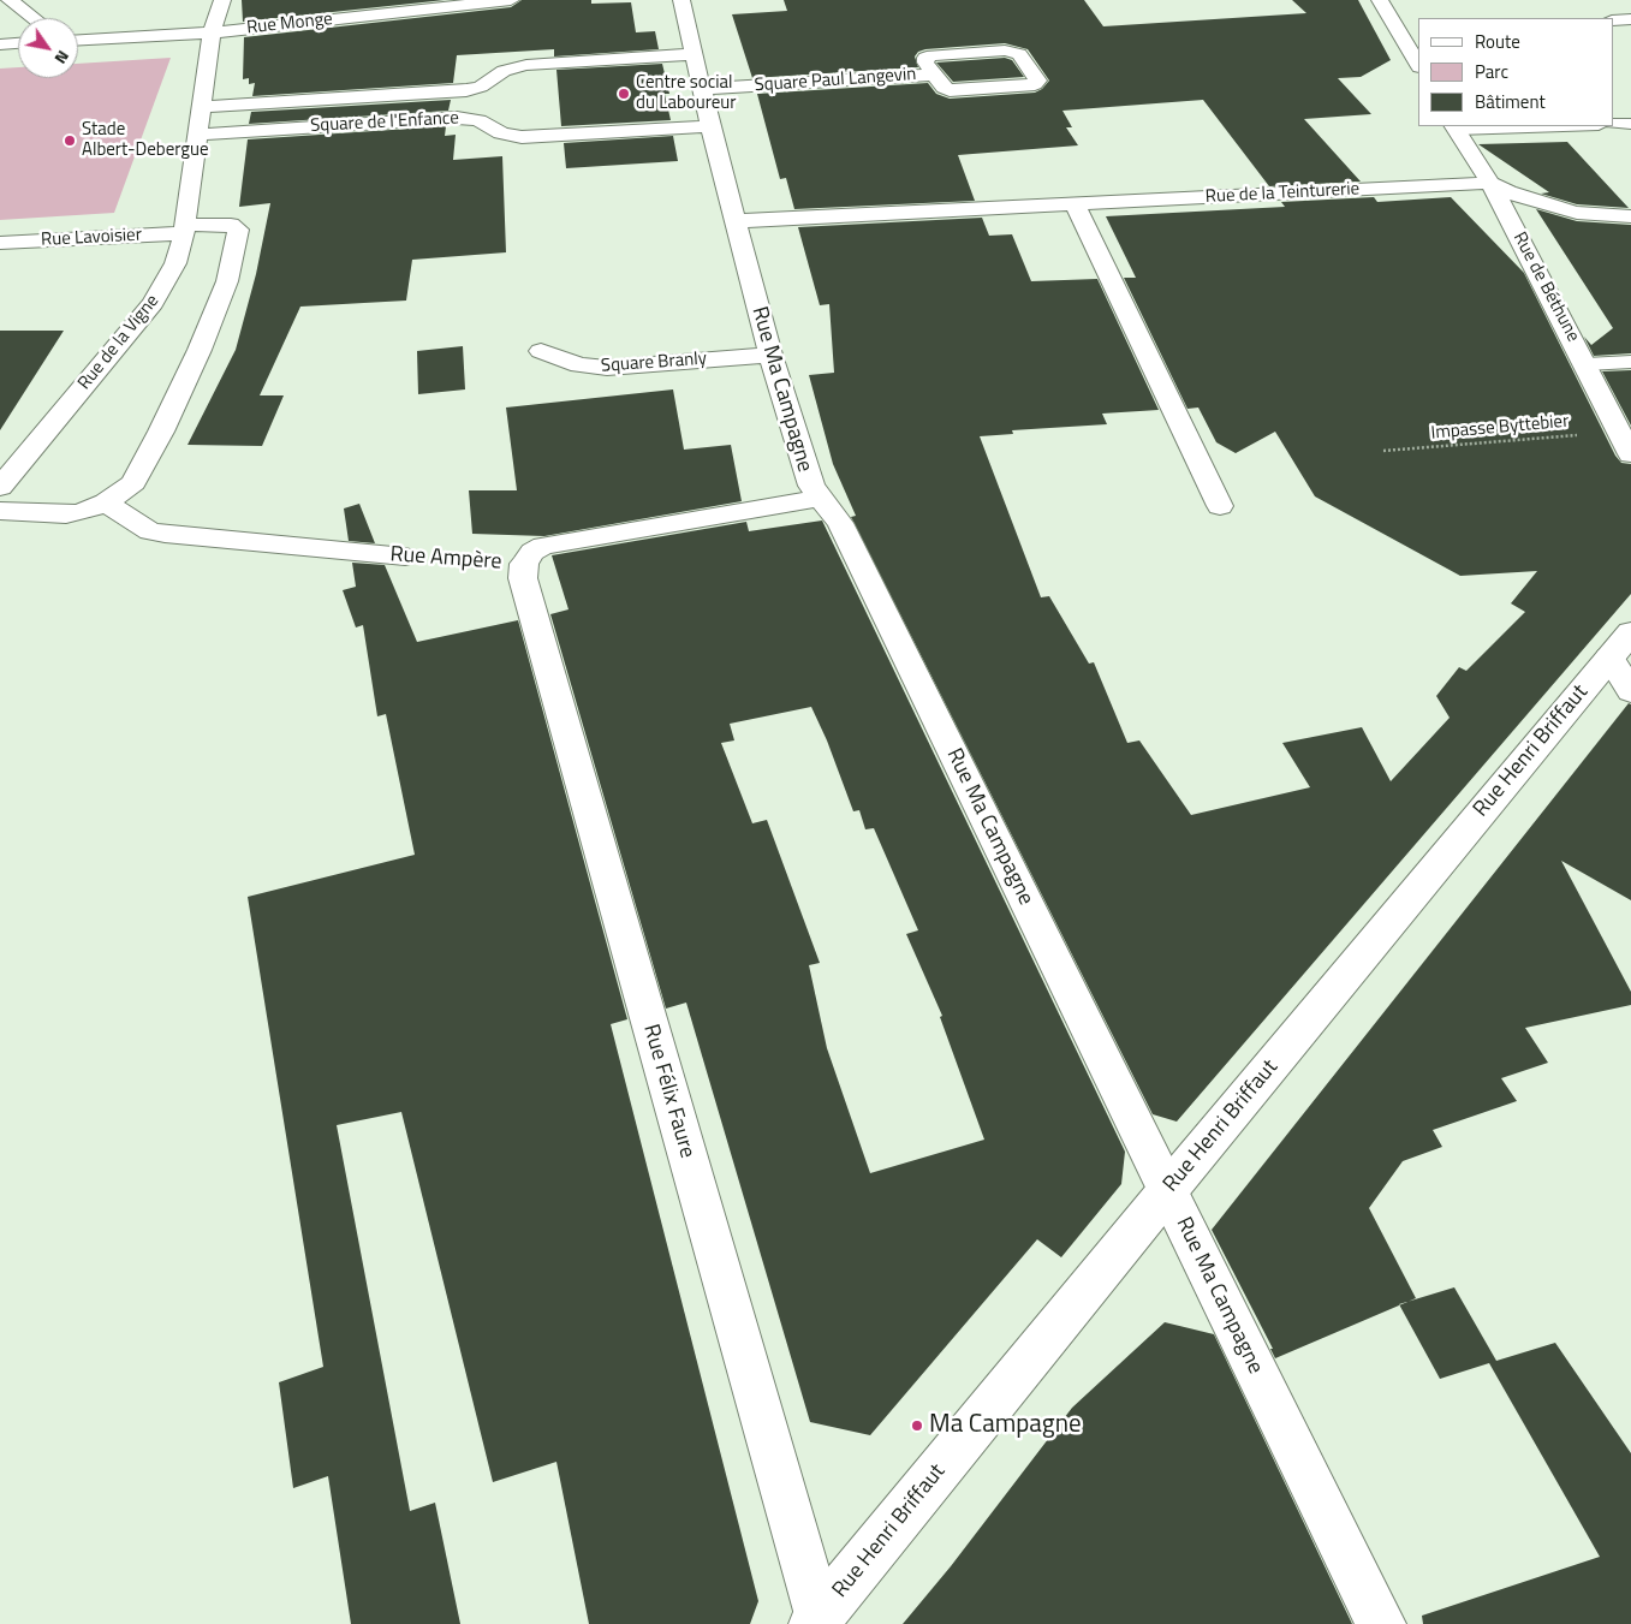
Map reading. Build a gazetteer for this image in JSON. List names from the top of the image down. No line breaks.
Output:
{"streets":{"street":["Rue Monge","Square Paul Langevin","Square de l'Enfance","Rue de la Teinturerie","Rue Lavoisier","Rue de Béthune","Rue de la Vigne","Square Branly","Rue Ma Campagne","Rue Ampère","Rue Henri Briffaut","Rue Félix Faure"],"path":["Impasse Byttebier"]},"crossings":[["Rue Monge","Rue de la Vigne"],["Square Paul Langevin","Rue Ma Campagne"],["Square de l'Enfance","Rue de la Vigne"],["Square de l'Enfance","Rue Ma Campagne"],["Rue de la Teinturerie","Rue de Béthune"],["Rue de la Teinturerie","Rue Ma Campagne"],["Rue Lavoisier","Rue de la Vigne"],["Rue Lavoisier","Rue Ampère"],["Rue de Béthune","Impasse Byttebier"],["Square Branly","Rue Ma Campagne"],["Rue Ma Campagne","Rue Ampère"],["Rue Ma Campagne","Rue Henri Briffaut"],["Rue Ampère","Rue Félix Faure"],["Rue Henri Briffaut","Rue Félix Faure"]],"places":["Centre social du Laboureur","Stade Albert-Debergue","Ma Campagne"],"legend":["Route","Parc","Bâtiment"],"north":"bottom right"}
